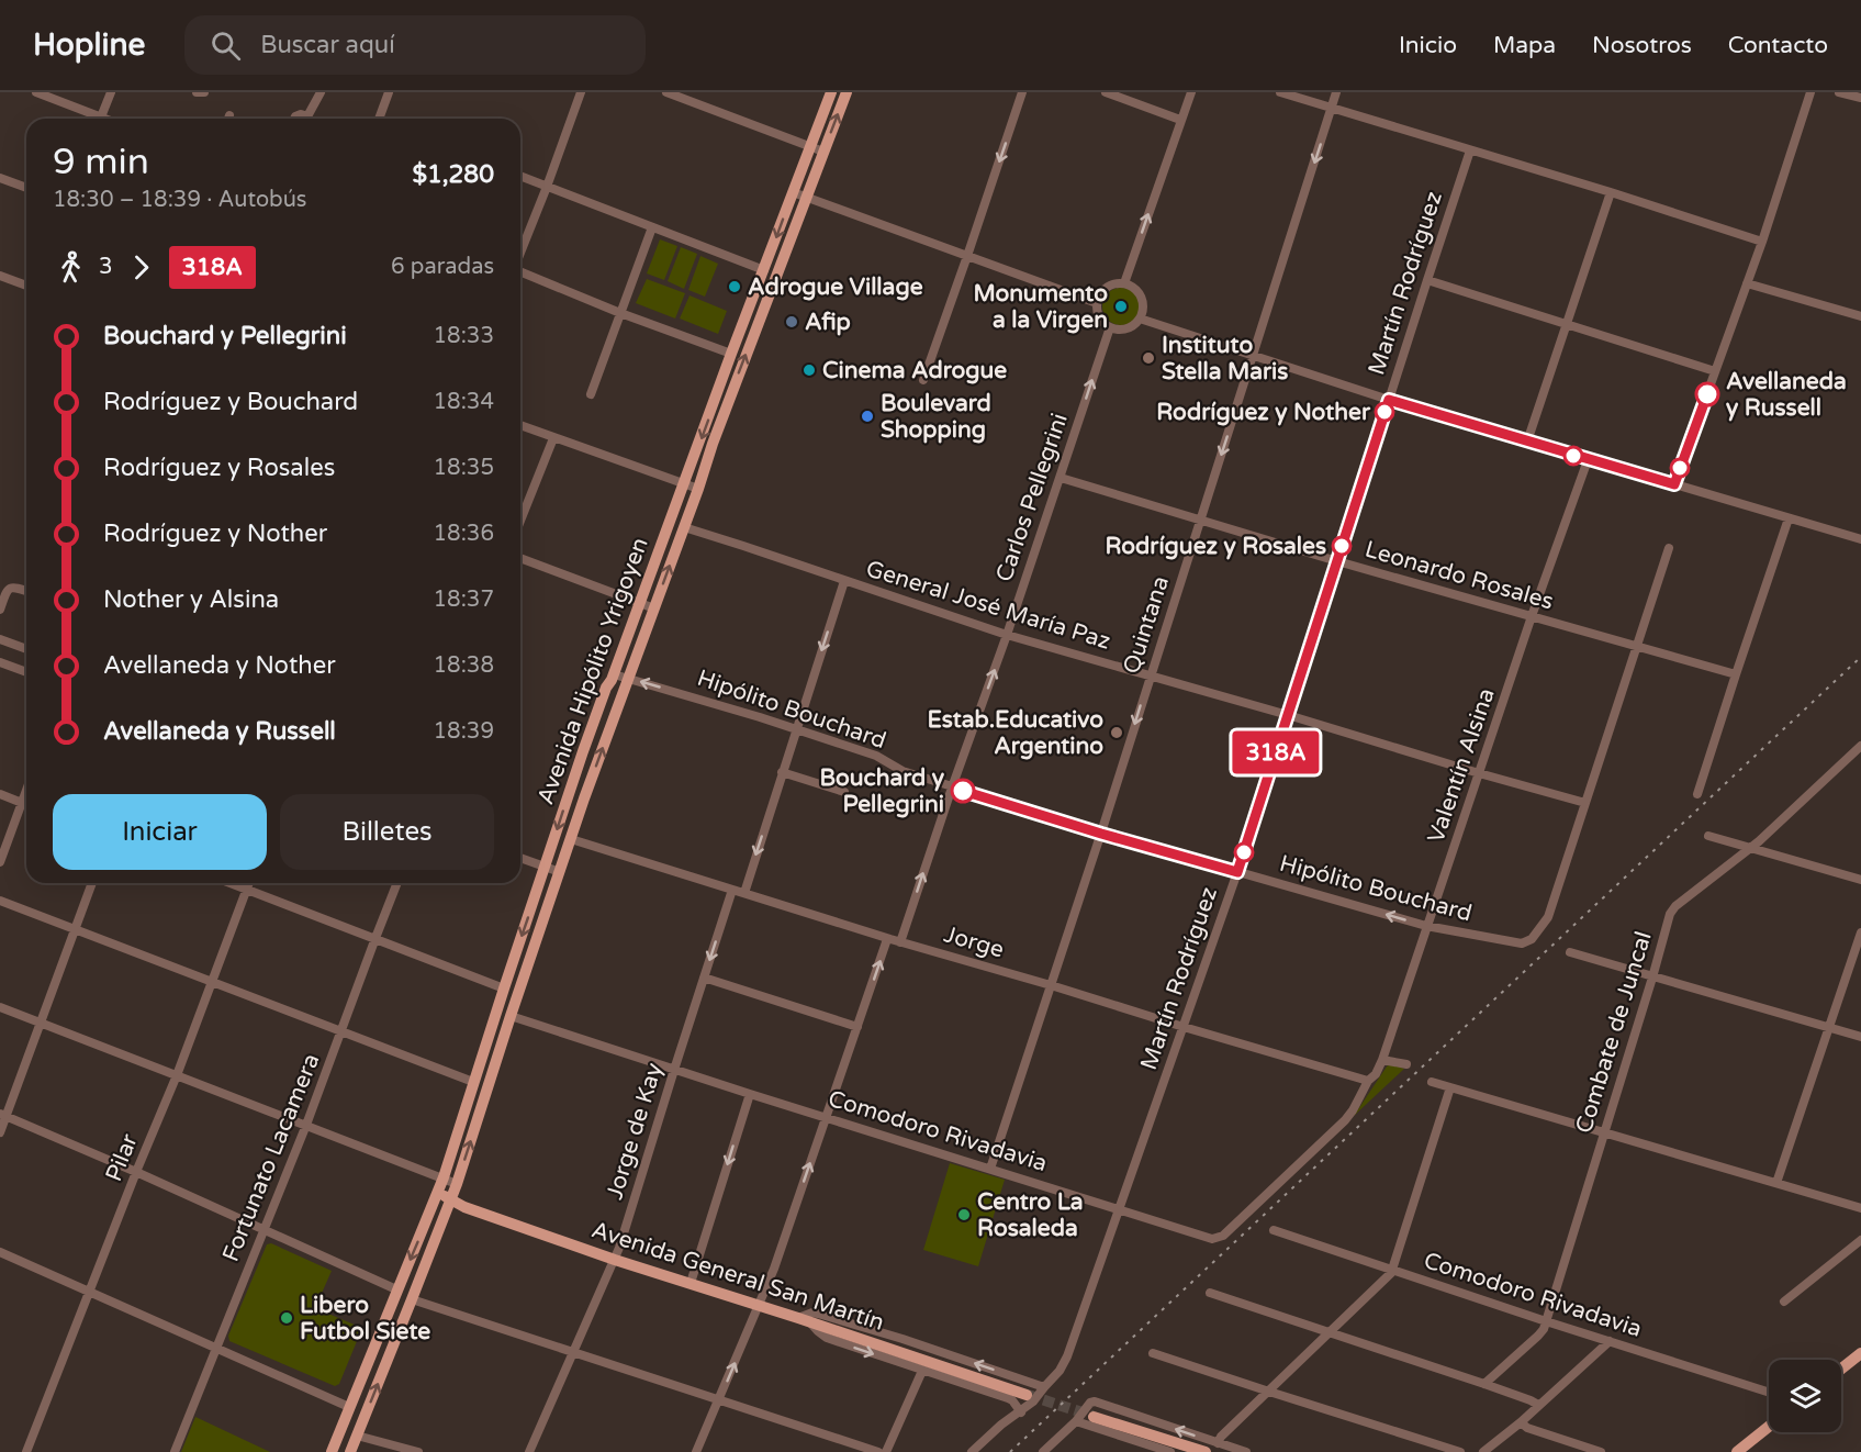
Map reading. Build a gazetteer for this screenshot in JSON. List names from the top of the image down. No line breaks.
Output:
{"streets":{"main road":["Avenida Hipólito Yrigoyen","Avenida General San Martín"],"street":["Martín Rodríguez","Carlos Pellegrini","Leonardo Rosales","General José María Paz","Quintana","Hipólito Bouchard","Valentín Alsina","Jorge","Combate de Juncal","Jorge de Kay","Comodoro Rivadavia","Pilar","Fortunato Lacamera"]},"crossings":[["Martín Rodríguez","Leonardo Rosales"],["Martín Rodríguez","General José María Paz"],["Martín Rodríguez","Hipólito Bouchard"],["Martín Rodríguez","Jorge"],["Martín Rodríguez","Comodoro Rivadavia"],["Martín Rodríguez","Avenida General San Martín"],["Carlos Pellegrini","Leonardo Rosales"],["Carlos Pellegrini","General José María Paz"],["Carlos Pellegrini","Hipólito Bouchard"],["Carlos Pellegrini","Jorge"],["Leonardo Rosales","Quintana"],["Leonardo Rosales","Valentín Alsina"],["General José María Paz","Quintana"],["General José María Paz","Avenida Hipólito Yrigoyen"],["General José María Paz","Hipólito Bouchard"],["General José María Paz","Valentín Alsina"],["Quintana","Hipólito Bouchard"],["Quintana","Jorge"],["Quintana","Comodoro Rivadavia"],["Avenida Hipólito Yrigoyen","Hipólito Bouchard"],["Avenida Hipólito Yrigoyen","Jorge"],["Avenida Hipólito Yrigoyen","Comodoro Rivadavia"],["Avenida Hipólito Yrigoyen","Avenida General San Martín"],["Hipólito Bouchard","Valentín Alsina"],["Valentín Alsina","Jorge"],["Valentín Alsina","Comodoro Rivadavia"],["Jorge","Jorge de Kay"],["Jorge","Comodoro Rivadavia"],["Combate de Juncal","Comodoro Rivadavia"],["Jorge de Kay","Comodoro Rivadavia"],["Jorge de Kay","Avenida General San Martín"]],"one_way":["Carlos Pellegrini","Quintana"],"places":["Adrogue Village","Monumento a la Virgen","Afip","Instituto Stella Maris","Cinema Adrogue","Avellaneda y Russell","Rodríguez y Nother","Boulevard Shopping","Rodríguez y Rosales","Estab.Educativo Argentino","Bouchard y Pellegrini","Centro La Rosaleda","Libero Futbol Siete"],"lines":["bus line 318A"],"page":{"header":"Hopline","search":"Buscar aquí","nav":["Inicio","Mapa","Nosotros","Contacto"],"on_map":"318A","heading":["9 min","18:30 – 18:39 · Autobús","$1,280"],"legs":["3","318A","6 paradas"],"list":[{"name":"Bouchard y Pellegrini","value":"18:33"},{"name":"Rodríguez y Bouchard","value":"18:34"},{"name":"Rodríguez y Rosales","value":"18:35"},{"name":"Rodríguez y Nother","value":"18:36"},{"name":"Nother y Alsina","value":"18:37"},{"name":"Avellaneda y Nother","value":"18:38"},{"name":"Avellaneda y Russell","value":"18:39"}],"buttons":["Iniciar","Billetes"]}}
